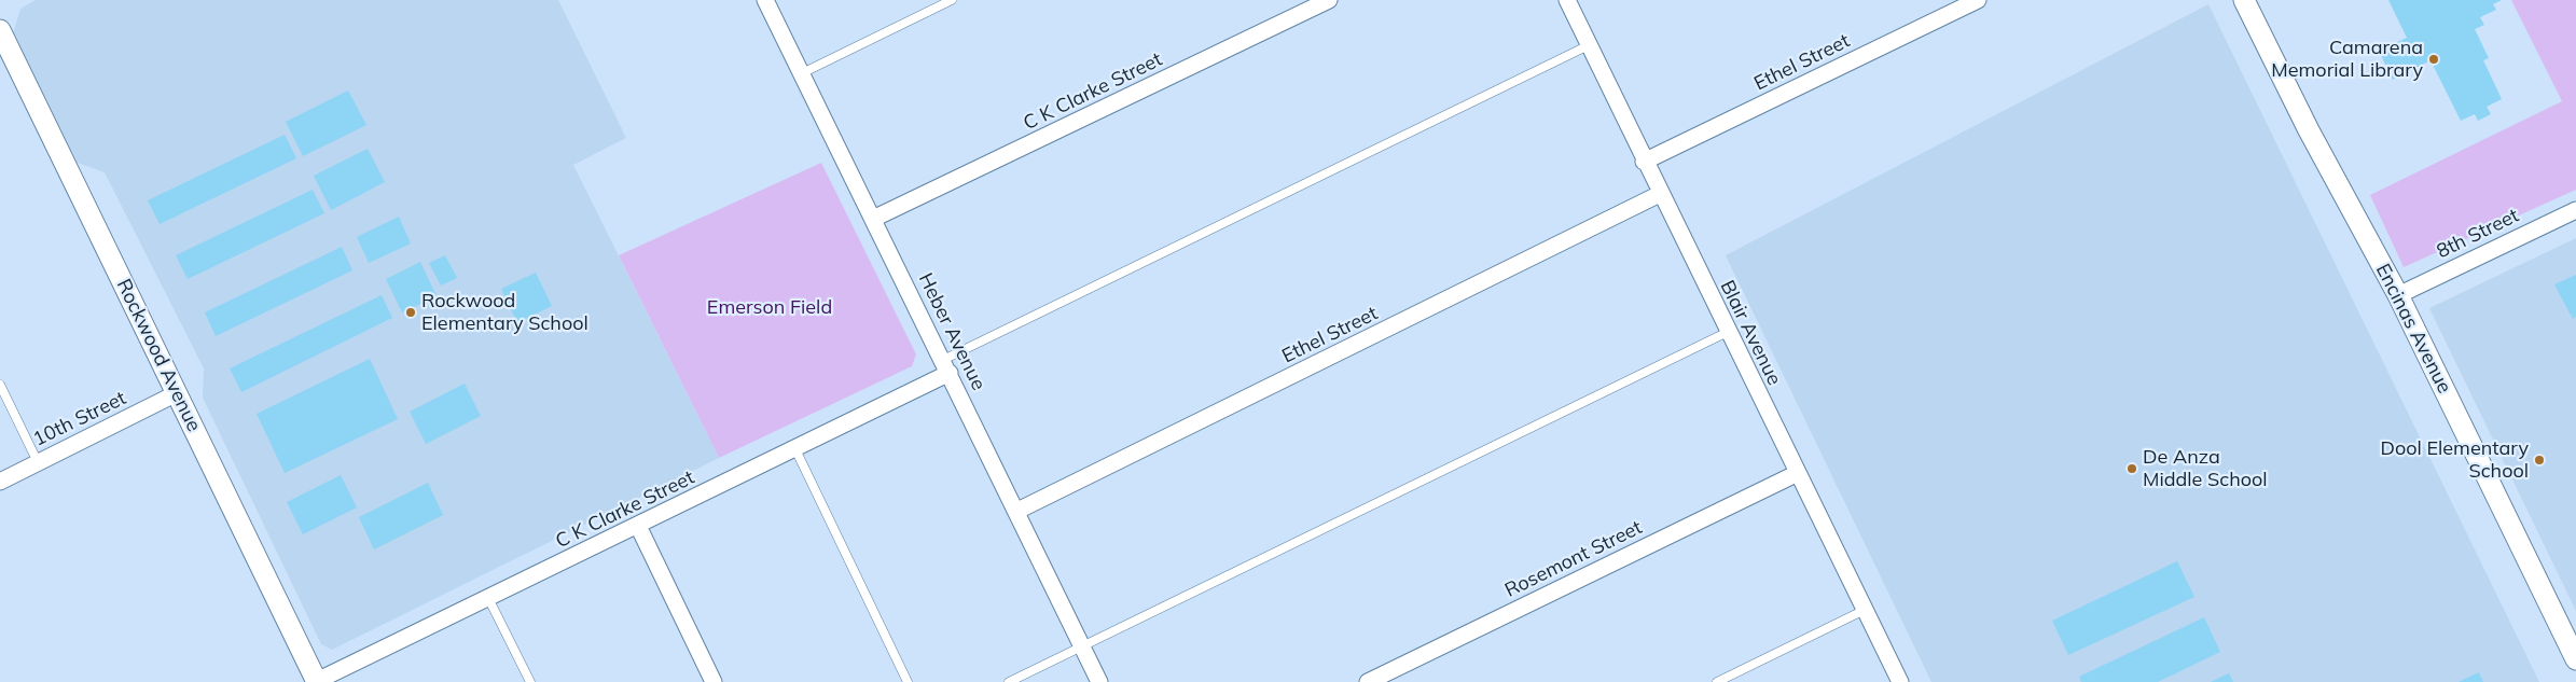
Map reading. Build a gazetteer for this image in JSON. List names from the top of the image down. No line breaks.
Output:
{"streets":{"street":["Ethel Street","C K Clarke Street","8th Street","Encinas Avenue","Heber Avenue","Blair Avenue","Rockwood Avenue","10th Street","Rosemont Street"]},"crossings":[["Ethel Street","Heber Avenue"],["Ethel Street","Blair Avenue"],["C K Clarke Street","Heber Avenue"],["C K Clarke Street","Rockwood Avenue"],["8th Street","Encinas Avenue"],["Blair Avenue","Rosemont Street"],["Rockwood Avenue","10th Street"]],"parks":["Emerson Field"],"places":["Camarena Memorial Library","Rockwood Elementary School","Dool Elementary School","De Anza Middle School"]}
